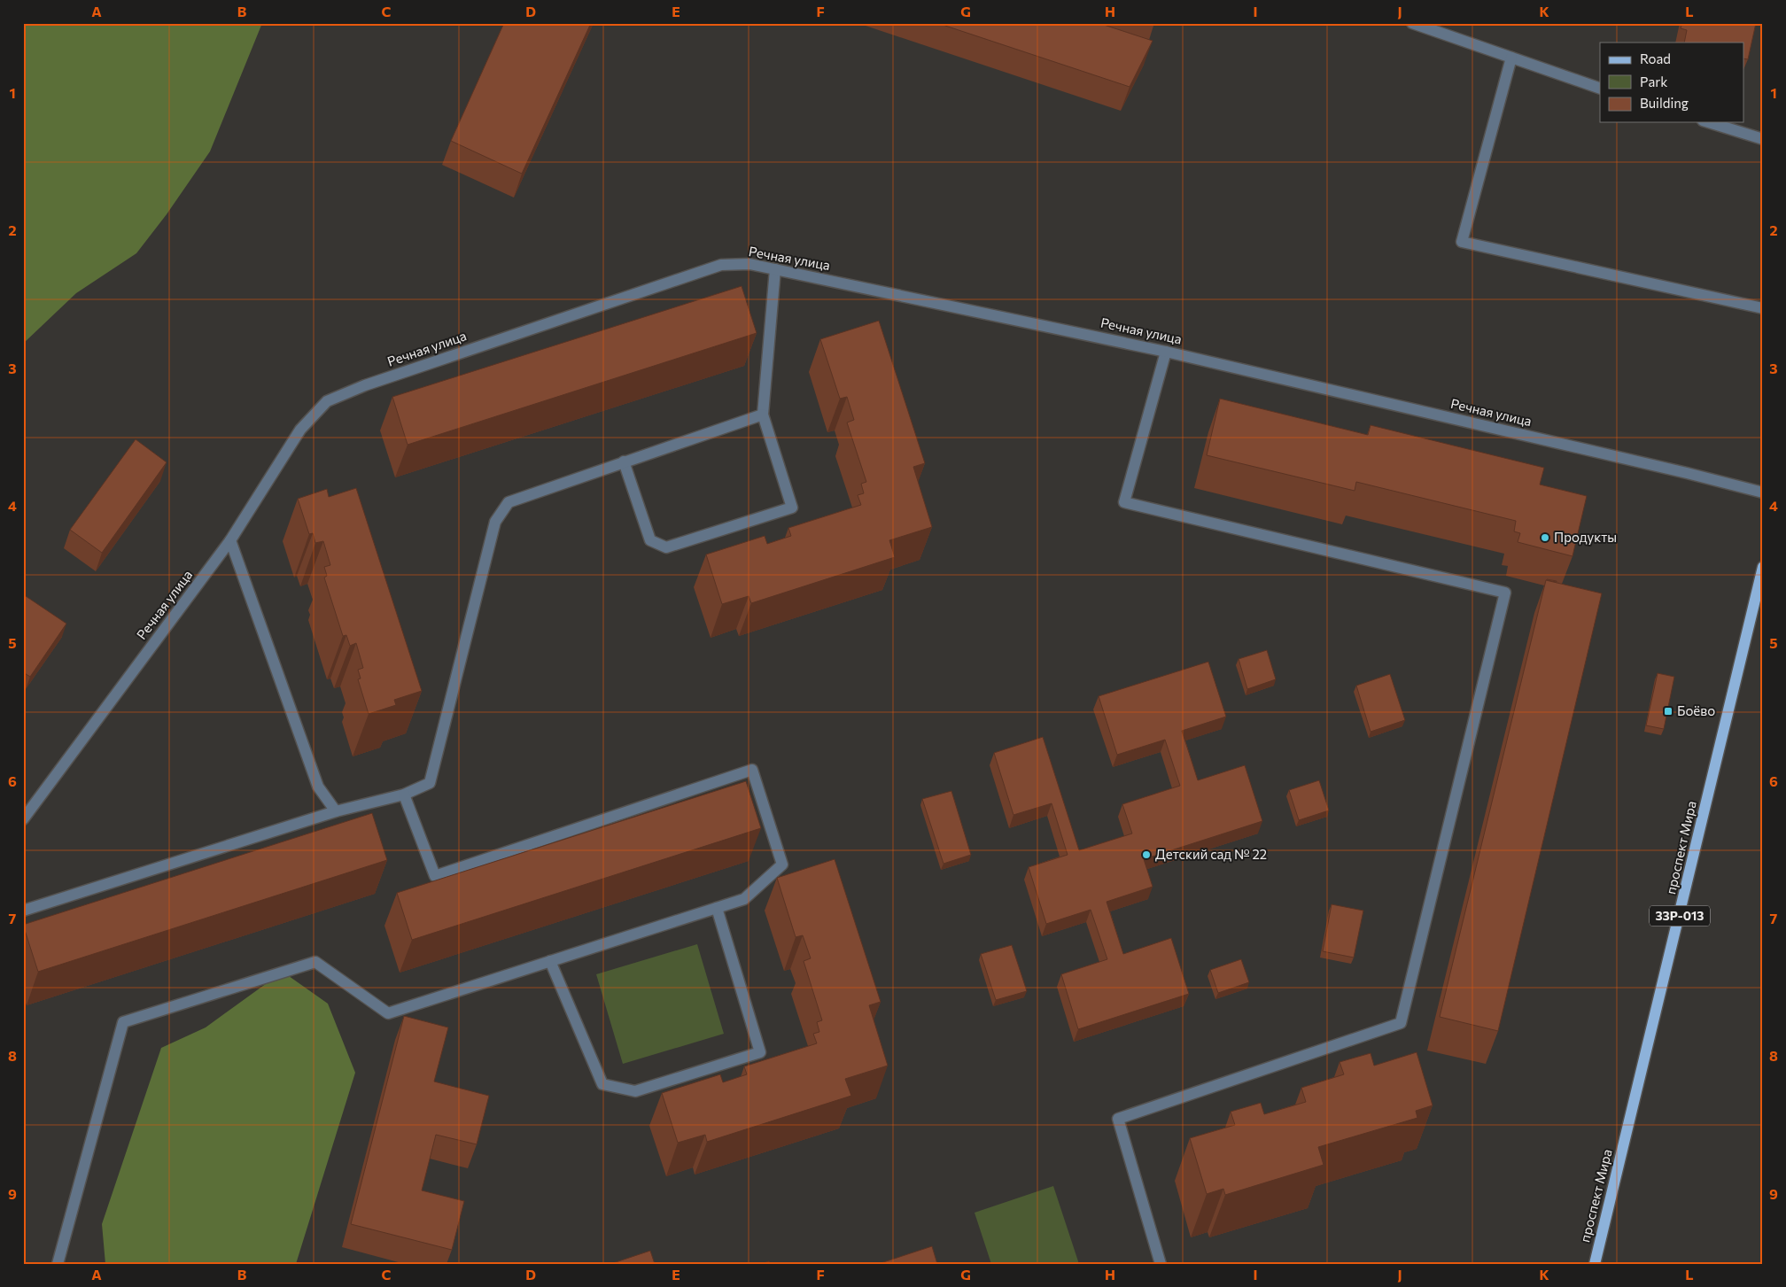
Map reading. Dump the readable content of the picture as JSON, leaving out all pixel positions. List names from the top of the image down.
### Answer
{
  "streets": {
    "main road": ["проспект Мира", "33Р-013"],
    "street": ["Речная улица"]
  },
  "places": {
    "other": ["Продукты", "Детский сад № 22"],
    "transit": ["Боёво"]
  },
  "legend": ["Road", "Park", "Building"],
  "grid": {
    "columns": [
      "A",
      "B",
      "C",
      "D",
      "E",
      "F",
      "G",
      "H",
      "I",
      "J",
      "K",
      "L"
    ],
    "rows": [
      "1",
      "2",
      "3",
      "4",
      "5",
      "6",
      "7",
      "8",
      "9"
    ]
  }
}
